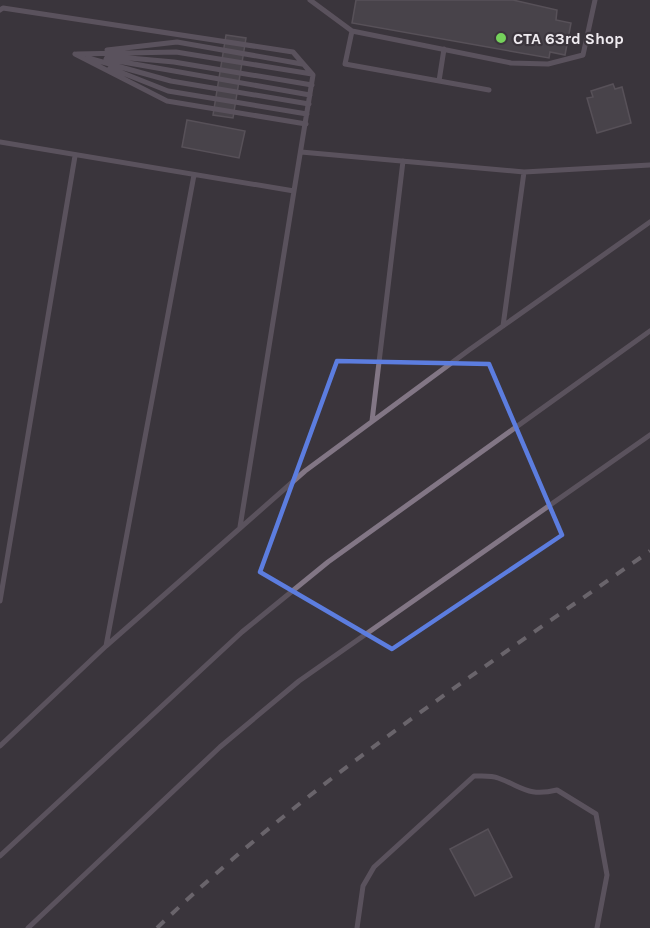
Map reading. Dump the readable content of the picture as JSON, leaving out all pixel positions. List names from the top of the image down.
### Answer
{
  "places": ["CTA 63rd Shop"]
}
